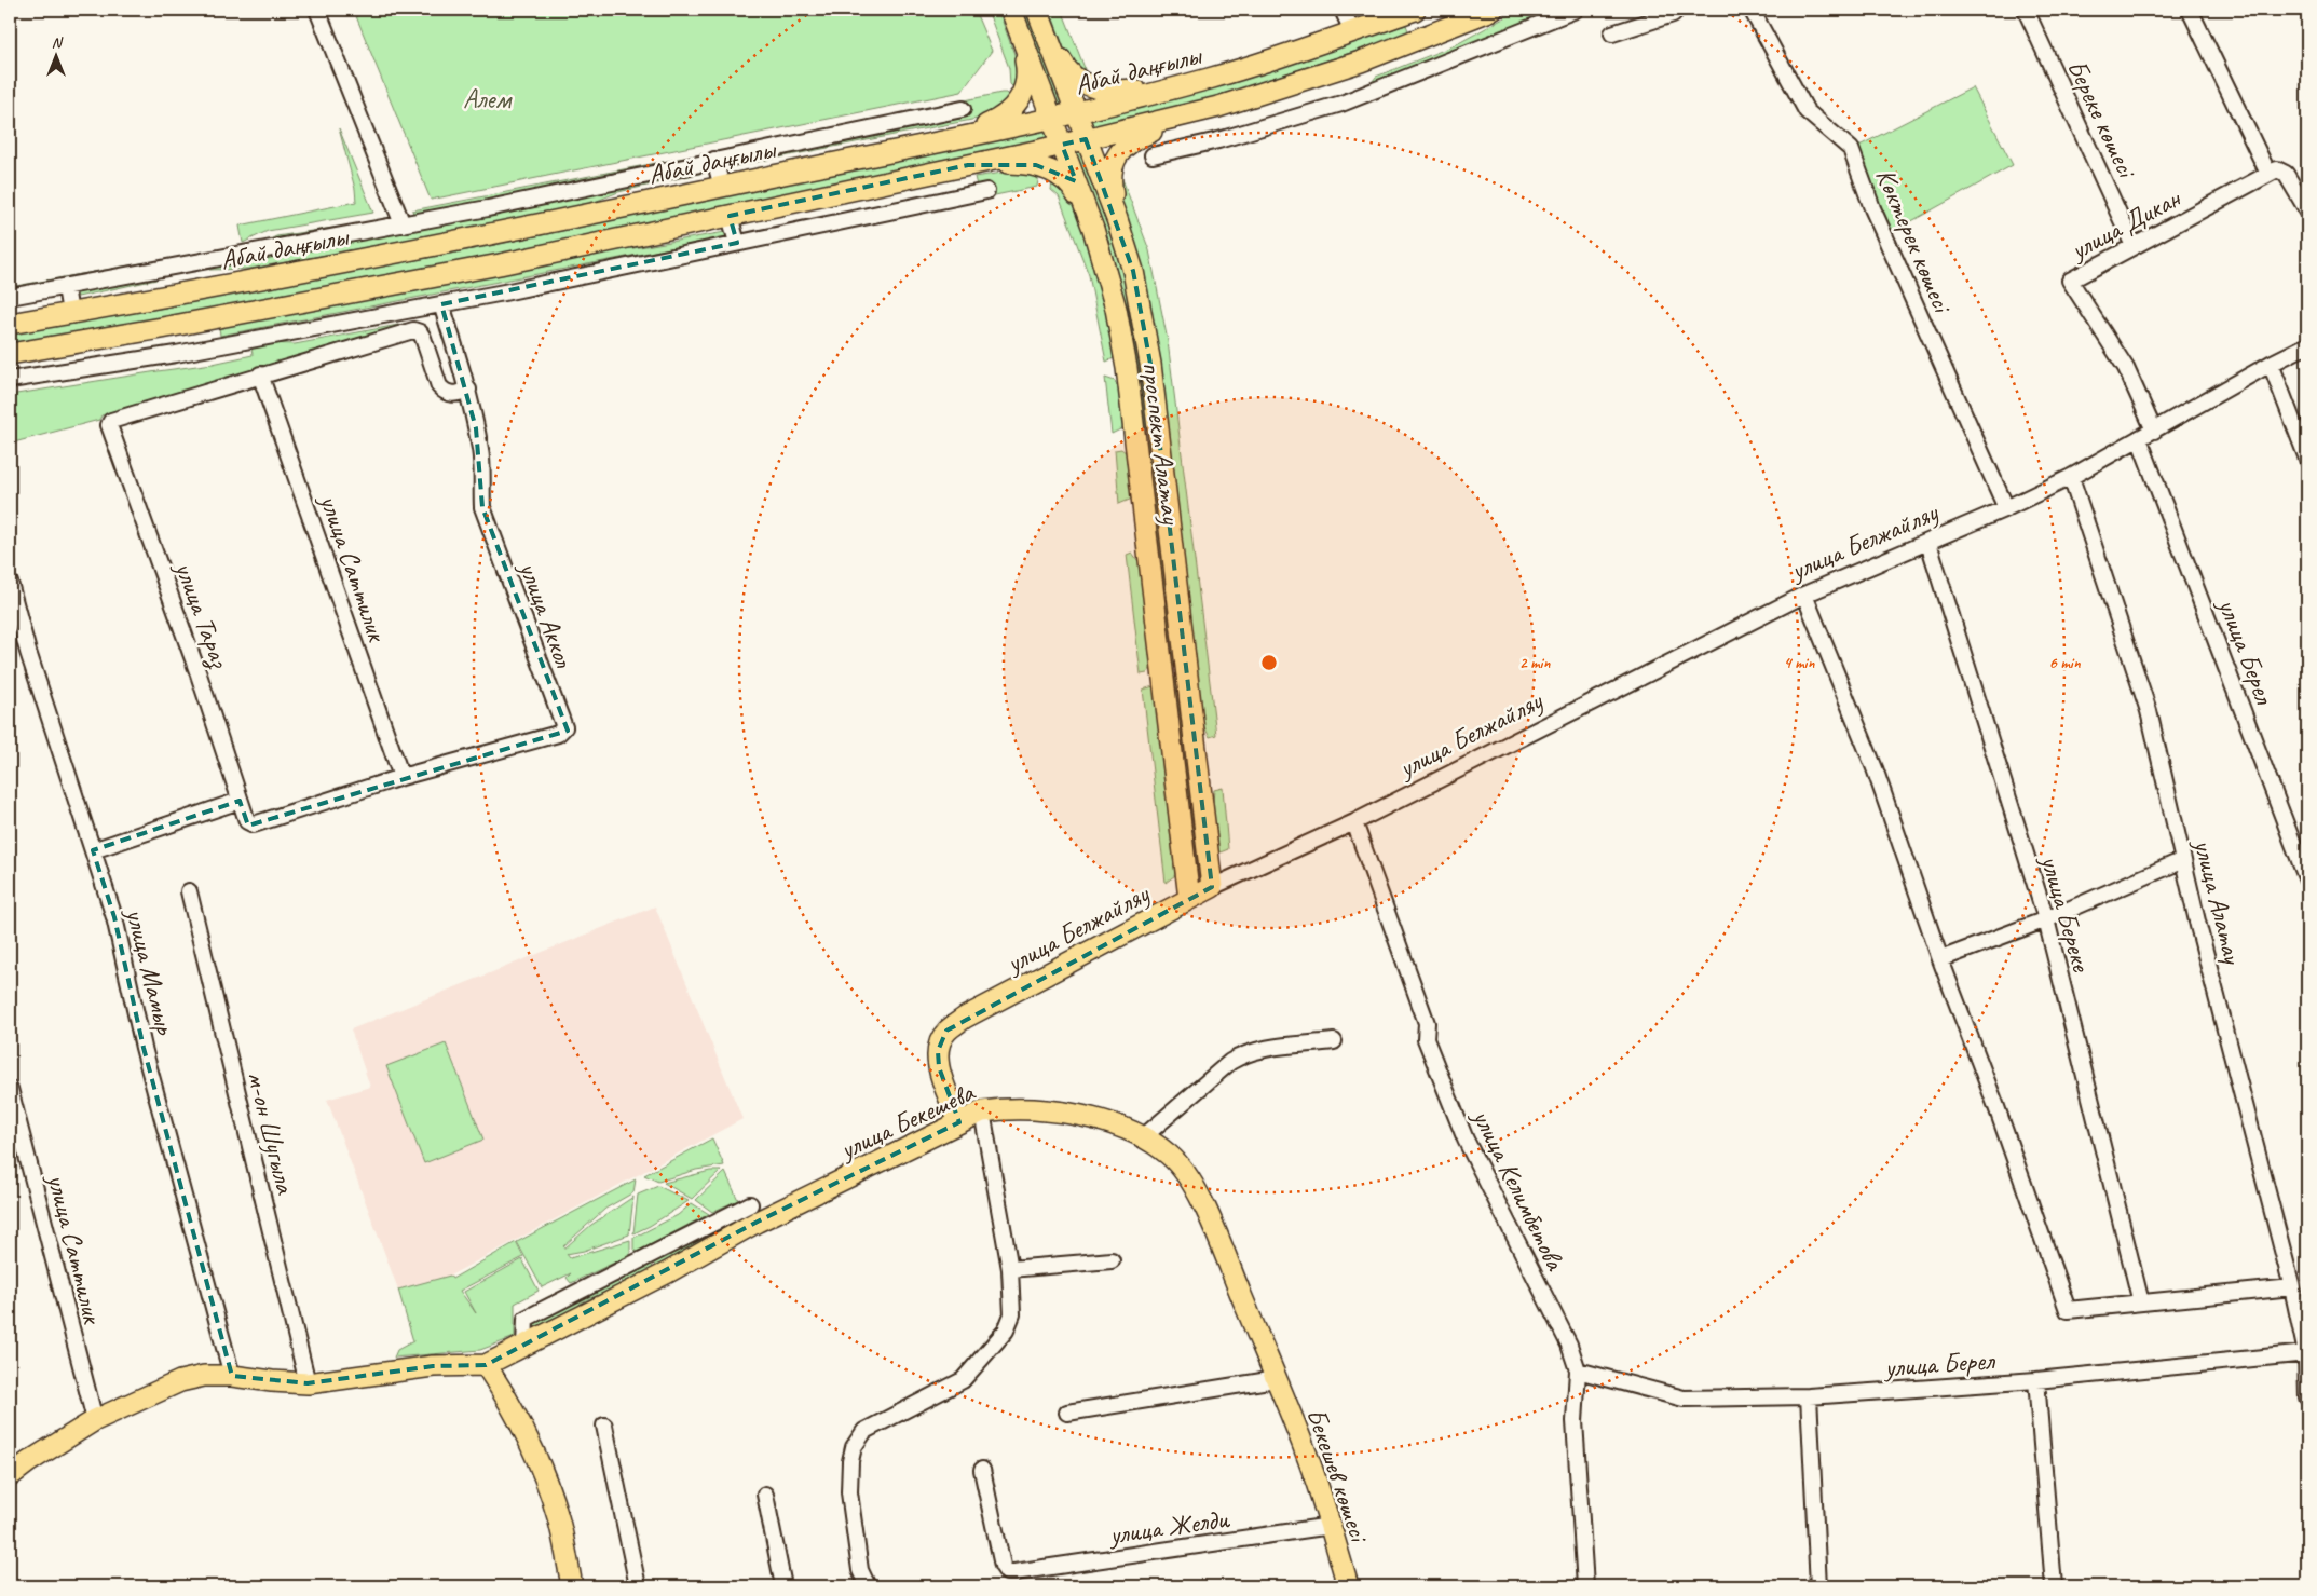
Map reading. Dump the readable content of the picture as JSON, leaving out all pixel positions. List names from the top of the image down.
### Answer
{
  "streets": {
    "main road": [
      "Абай даңғылы",
      "проспект Алатау",
      "улица Белжайляу",
      "улица Бекешева",
      "Бекешев көшесі"
    ],
    "street": [
      "Береке көшесі",
      "улица Дикан",
      "Көктерек көшесі",
      "улица Саттилик",
      "улица Тараз",
      "улица Аккол",
      "улица Берел",
      "улица Алатау",
      "улица Береке",
      "улица Мамыр",
      "м-он Шугыла",
      "улица Келимбетова",
      "улица Желди"
    ]
  },
  "crossings": [
    ["Абай даңғылы", "проспект Алатау"],
    ["Береке көшесі", "улица Дикан"],
    ["улица Дикан", "улица Белжайляу"],
    ["Көктерек көшесі", "улица Белжайляу"],
    ["проспект Алатау", "улица Белжайляу"],
    ["улица Белжайляу", "улица Берел"],
    ["улица Белжайляу", "улица Алатау"],
    ["улица Белжайляу", "улица Береке"],
    ["улица Белжайляу", "улица Бекешева"],
    ["улица Белжайляу", "улица Келимбетова"],
    ["улица Саттилик", "улица Тараз"],
    ["улица Саттилик", "улица Аккол"],
    ["улица Тараз", "улица Аккол"],
    ["улица Берел", "улица Алатау"],
    ["улица Берел", "улица Келимбетова"],
    ["улица Бекешева", "Бекешев көшесі"],
    ["Бекешев көшесі", "улица Желди"]
  ],
  "parks": ["Алем"],
  "north": "top",
  "rings": ["2 min", "4 min", "6 min"]
}
